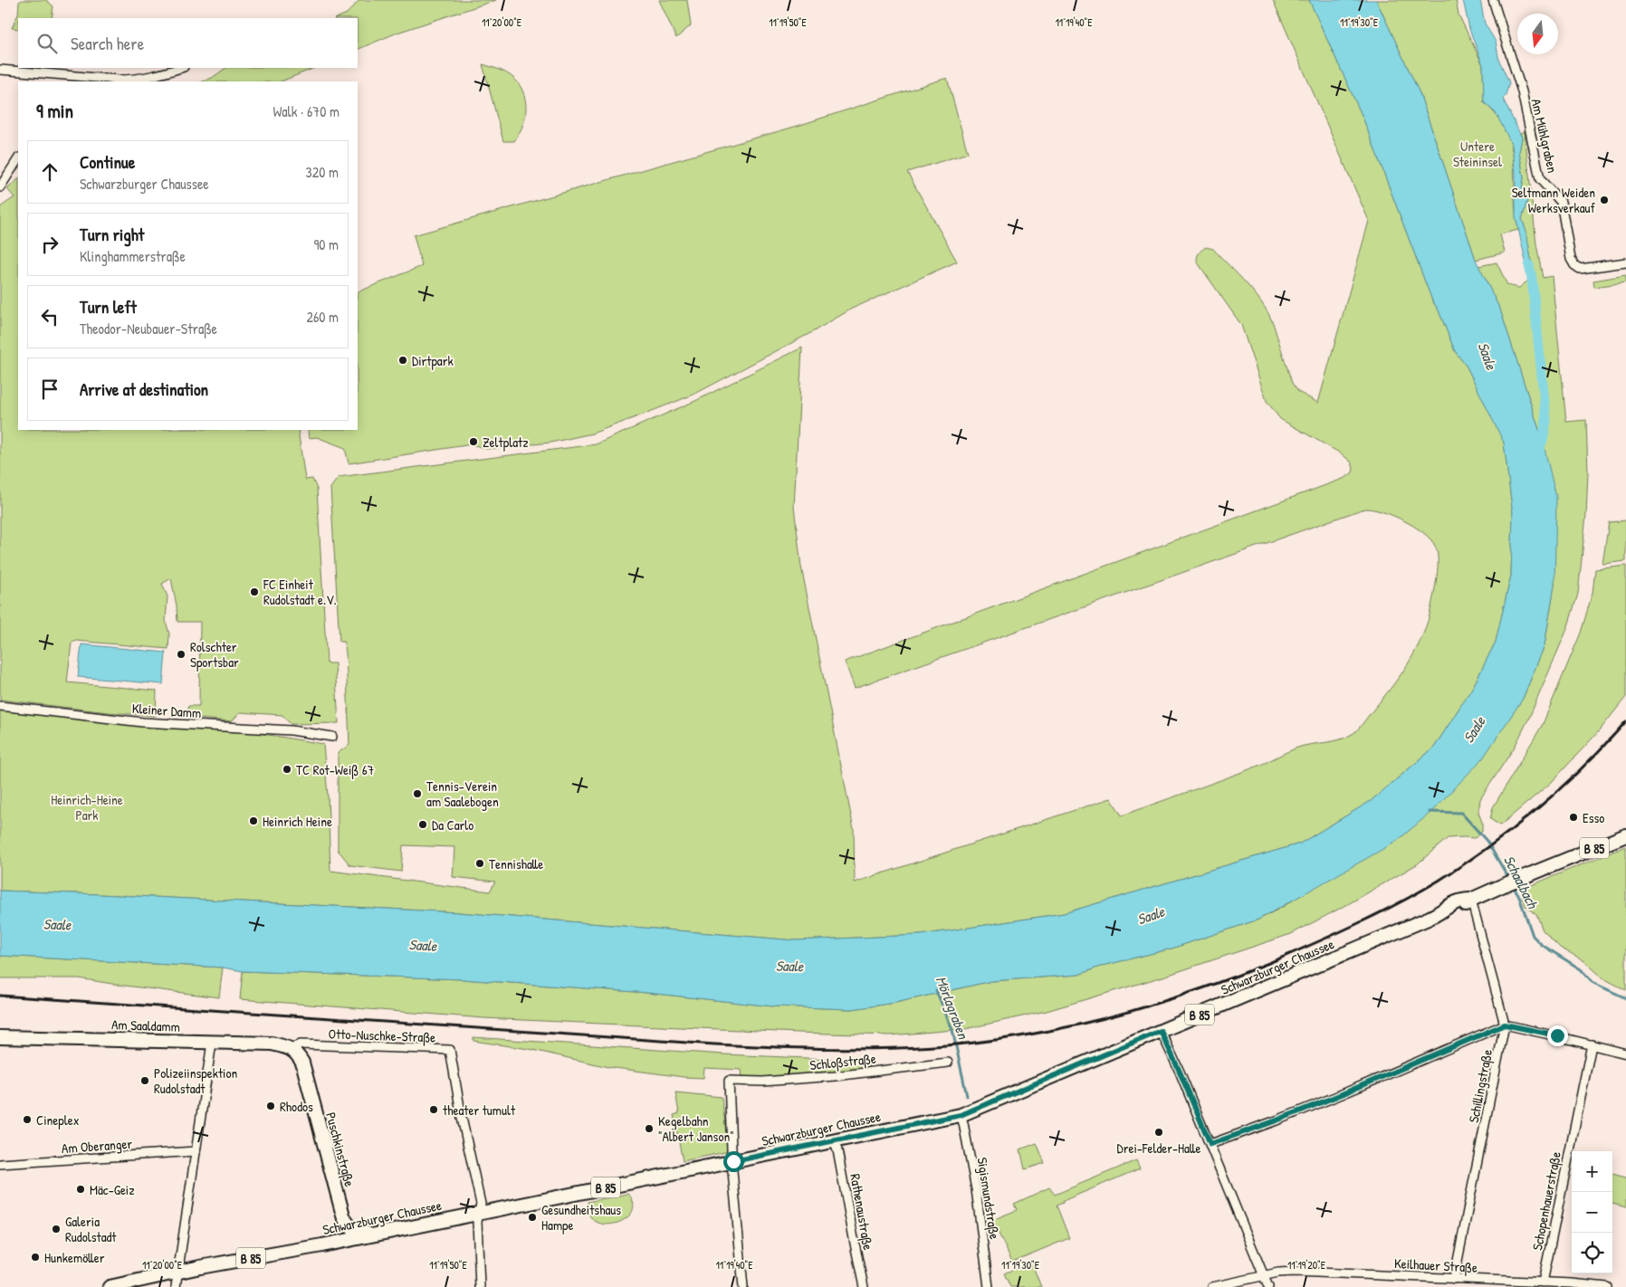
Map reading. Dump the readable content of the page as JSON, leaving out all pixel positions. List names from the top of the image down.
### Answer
{
  "streets": {
    "main road": [
      "B 85",
      "Schwarzburger Chaussee",
      "Am Saaldamm",
      "Puschkinstraße"
    ],
    "street": [
      "Am Mühlgraben",
      "Kleiner Damm",
      "Otto-Nuschke-Straße",
      "Schloßstraße",
      "Schillingstraße",
      "Am Oberanger",
      "Sigismundstraße",
      "Schopenhauerstraße",
      "Rathenaustraße",
      "Keilhauer Straße"
    ]
  },
  "crossings": [
    ["B 85", "Schwarzburger Chaussee"],
    ["B 85", "Puschkinstraße"],
    ["Schwarzburger Chaussee", "Otto-Nuschke-Straße"],
    ["Schwarzburger Chaussee", "Schloßstraße"],
    ["Schwarzburger Chaussee", "Schillingstraße"],
    ["Schwarzburger Chaussee", "Sigismundstraße"],
    ["Schwarzburger Chaussee", "Rathenaustraße"],
    ["Am Saaldamm", "Otto-Nuschke-Straße"],
    ["Am Saaldamm", "Puschkinstraße"],
    ["Otto-Nuschke-Straße", "Puschkinstraße"],
    ["Schillingstraße", "Keilhauer Straße"],
    ["Schopenhauerstraße", "Keilhauer Straße"]
  ],
  "water": ["Saale", "Schaalbach", "Mörlagraben"],
  "parks": ["Untere Steininsel", "Heinrich-Heine Park"],
  "places": [
    "Seltmann Weiden Werksverkauf",
    "Dirtpark",
    "Zeltplatz",
    "FC Einheit Rudolstadt e.V.",
    "Rolschter Sportsbar",
    "TC Rot-Weiß 67",
    "Tennis-Verein am Saalebogen",
    "Esso",
    "Heinrich Heine",
    "Da Carlo",
    "Tennishalle",
    "Polizeiinspektion Rudolstadt",
    "Rhodos",
    "theater tumult",
    "Cineplex",
    "Kegelbahn \"Albert Janson\"",
    "Drei-Felder-Halle",
    "Mäc-Geiz",
    "Gesundheitshaus Hampe",
    "Galeria Rudolstadt",
    "Hunkemöller"
  ],
  "north": "bottom",
  "page": {
    "search": "Search here",
    "heading": ["9 min", "Walk · 670 m"],
    "list": [
      ["Continue", "Schwarzburger Chaussee", "320 m"],
      ["Turn right", "Klinghammerstraße", "90 m"],
      ["Turn left", "Theodor-Neubauer-Straße", "260 m"],
      "Arrive at destination"
    ],
    "map_buttons": ["+", "−"]
  },
  "coordinates": [
    "11°20'00\"E",
    "11°19'50\"E",
    "11°19'40\"E",
    "11°19'30\"E",
    "11°19'20\"E"
  ]
}
